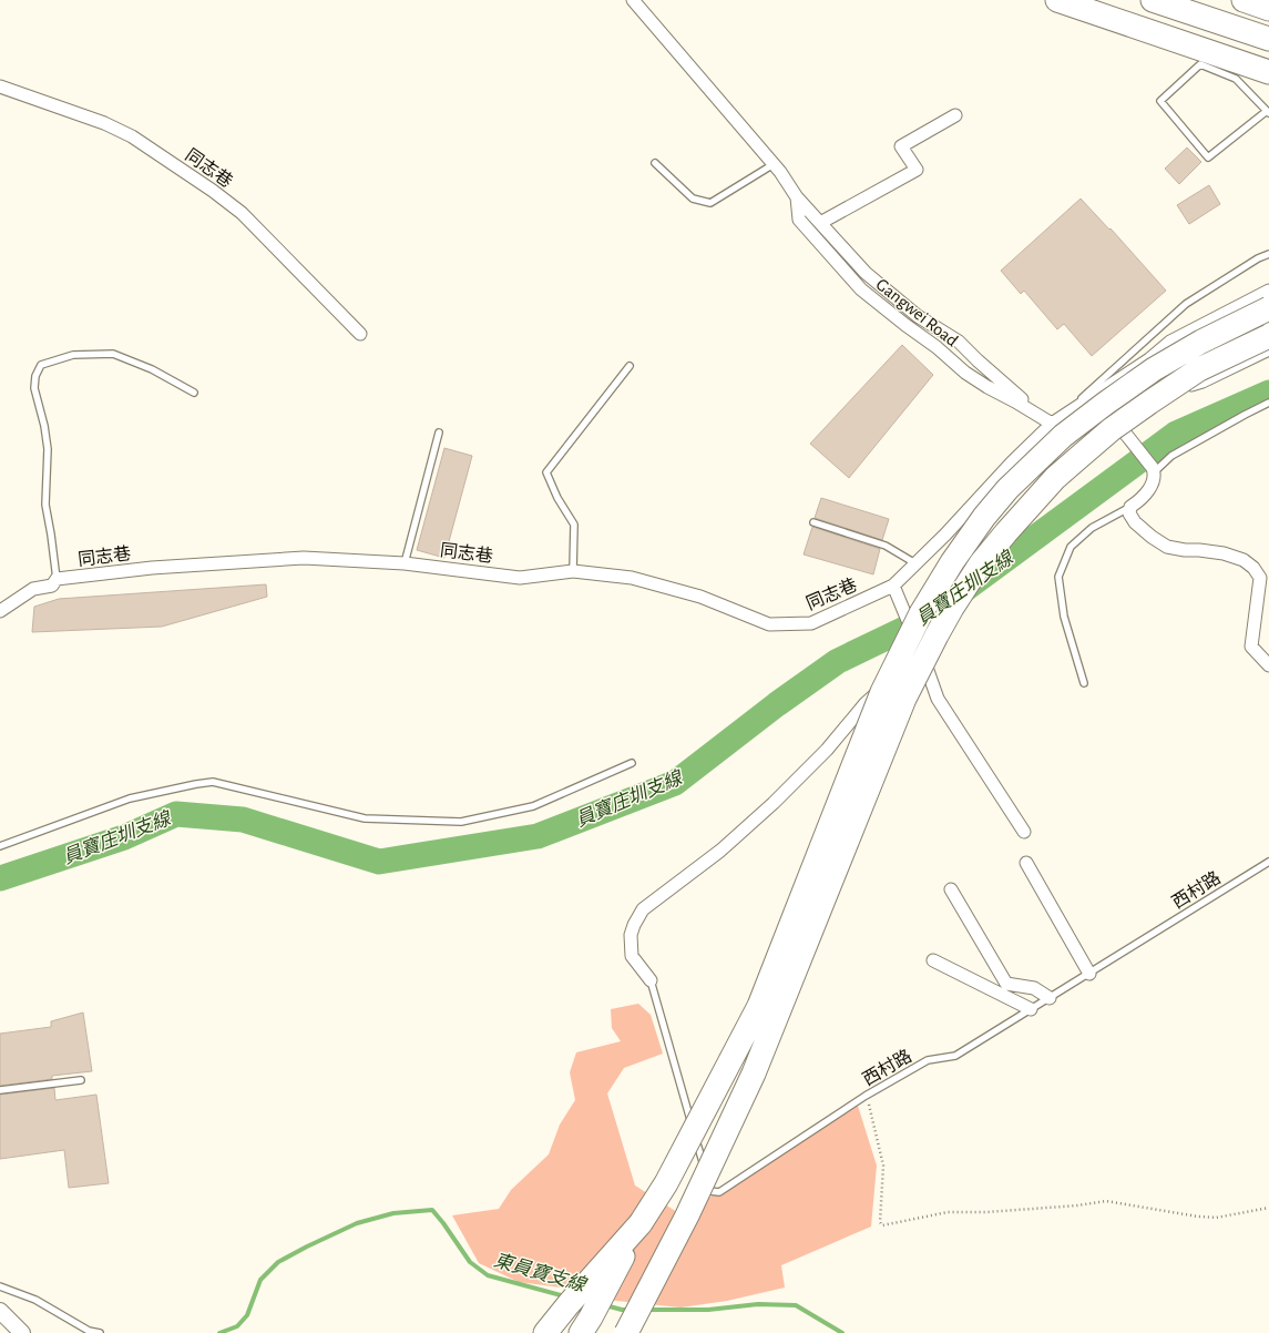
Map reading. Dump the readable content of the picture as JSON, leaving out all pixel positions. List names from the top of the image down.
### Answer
{
  "streets": {
    "street": ["同志巷", "Gangwei Road"],
    "lane": ["西村路"]
  },
  "crossings": [
    ["同志巷", "Gangwei Road"]
  ],
  "water": ["員寶庄圳支線", "東員寶支線"]
}
